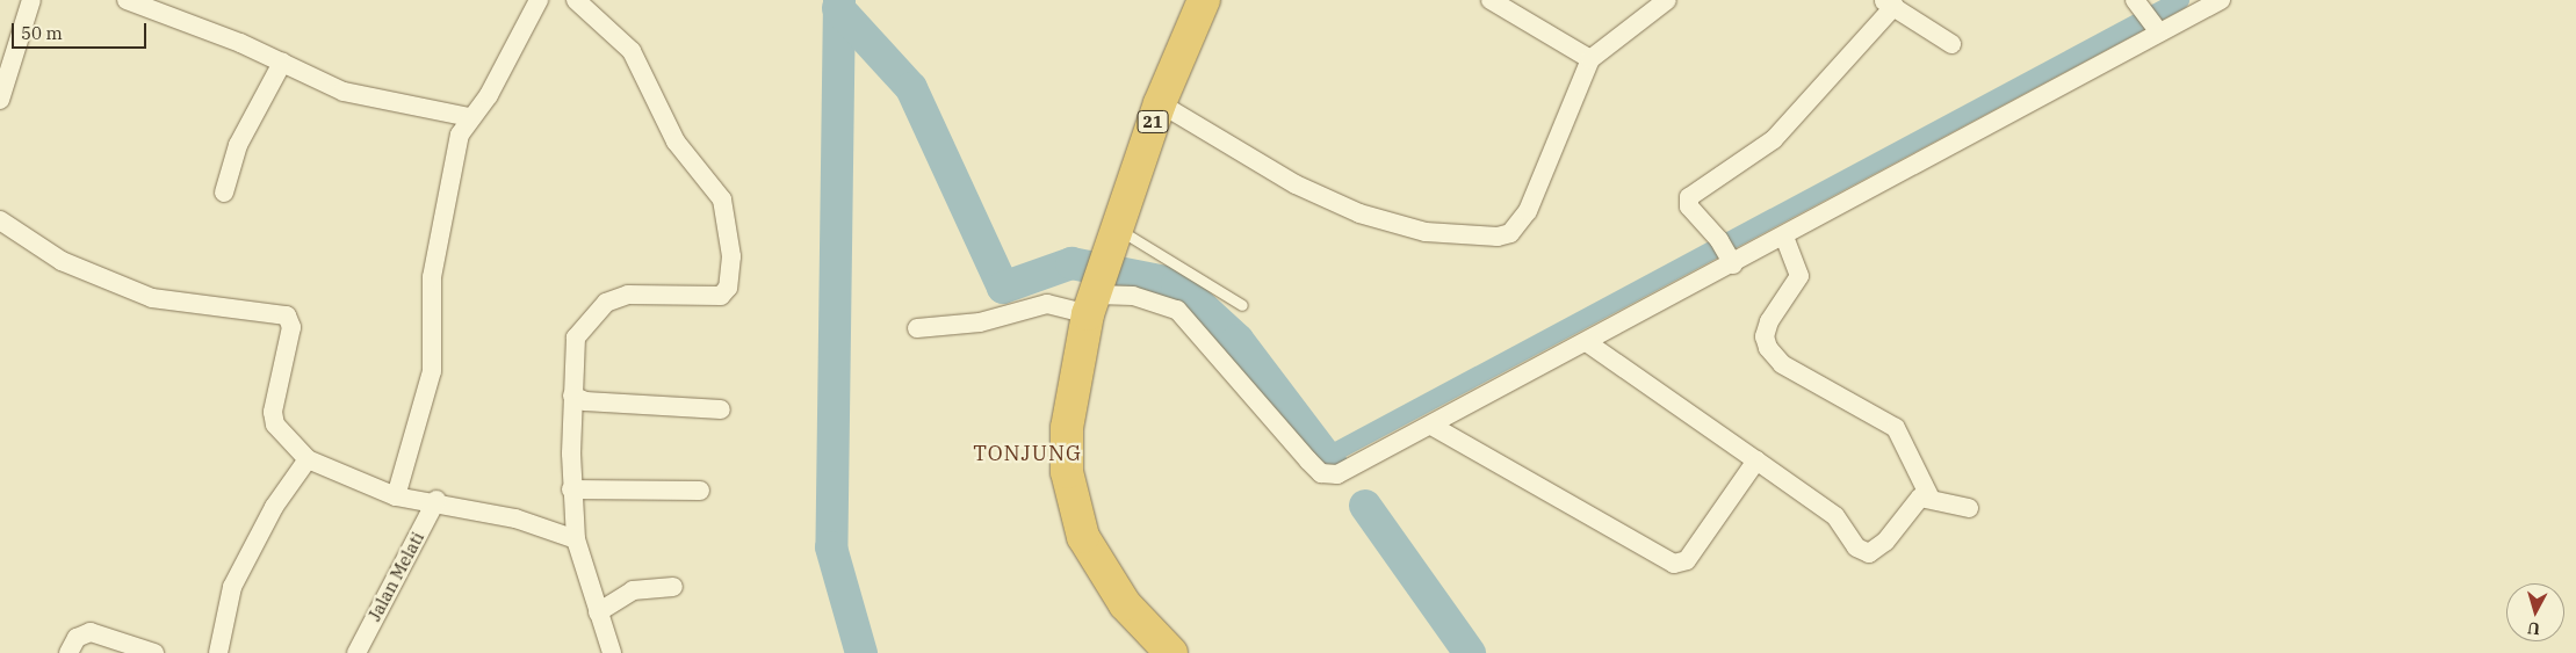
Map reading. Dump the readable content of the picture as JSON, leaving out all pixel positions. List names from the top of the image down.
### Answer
{
  "streets": {
    "highway": ["21"],
    "street": ["Jalan Melati"]
  },
  "districts": ["TONJUNG"],
  "scale_bar": "50 m",
  "north": "bottom"
}
